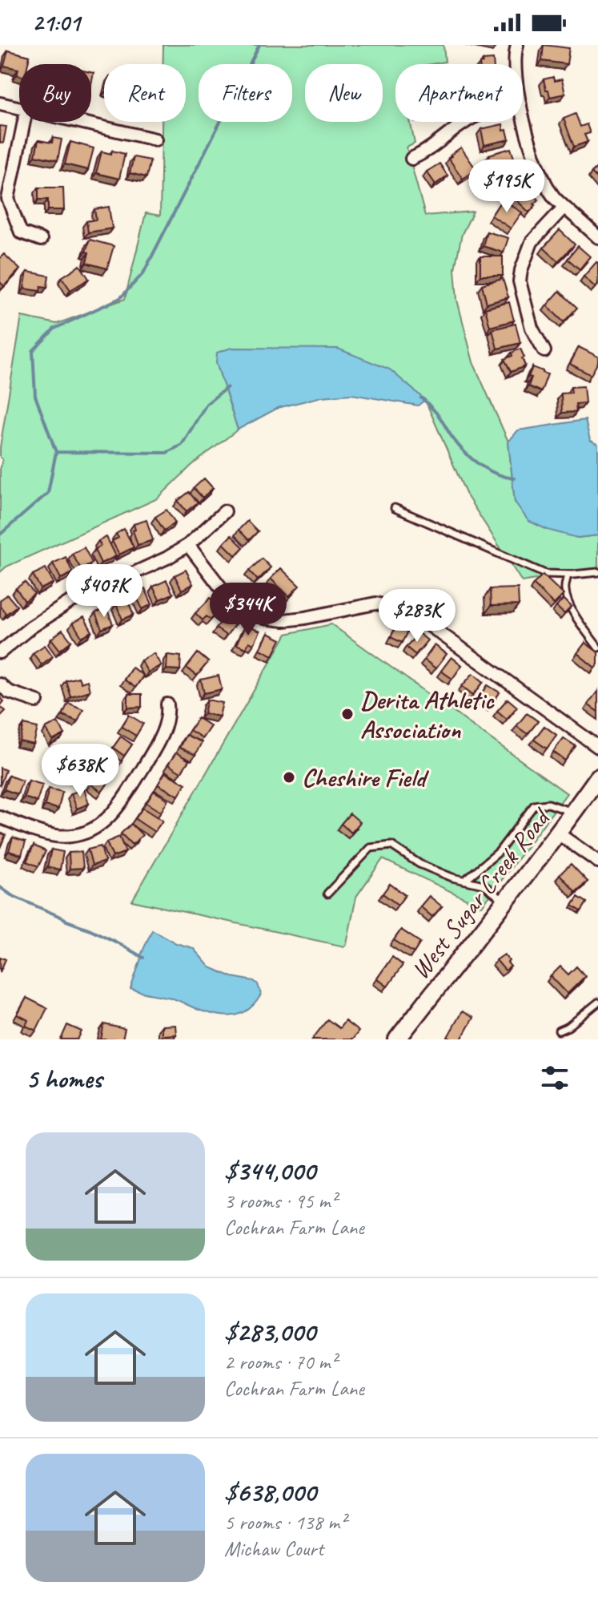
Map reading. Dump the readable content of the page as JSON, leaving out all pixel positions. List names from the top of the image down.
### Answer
{
  "streets": {
    "main road": ["West Sugar Creek Road"]
  },
  "places": ["Derita Athletic Association", "Cheshire Field"],
  "page": {
    "status": "21:01",
    "chip": [
      "Buy",
      "Rent",
      "Filters",
      "New",
      "Apartment"
    ],
    "price": [
      "$195K",
      "$407K",
      "$344K",
      "$283K",
      "$638K"
    ],
    "heading": "5 homes",
    "list": [
      {
        "name": "$344,000",
        "note": "3 rooms · 95 m² · Cochran Farm Lane"
      },
      {
        "name": "$283,000",
        "note": "2 rooms · 70 m² · Cochran Farm Lane"
      },
      {
        "name": "$638,000",
        "note": "5 rooms · 138 m² · Michaw Court"
      }
    ]
  }
}
